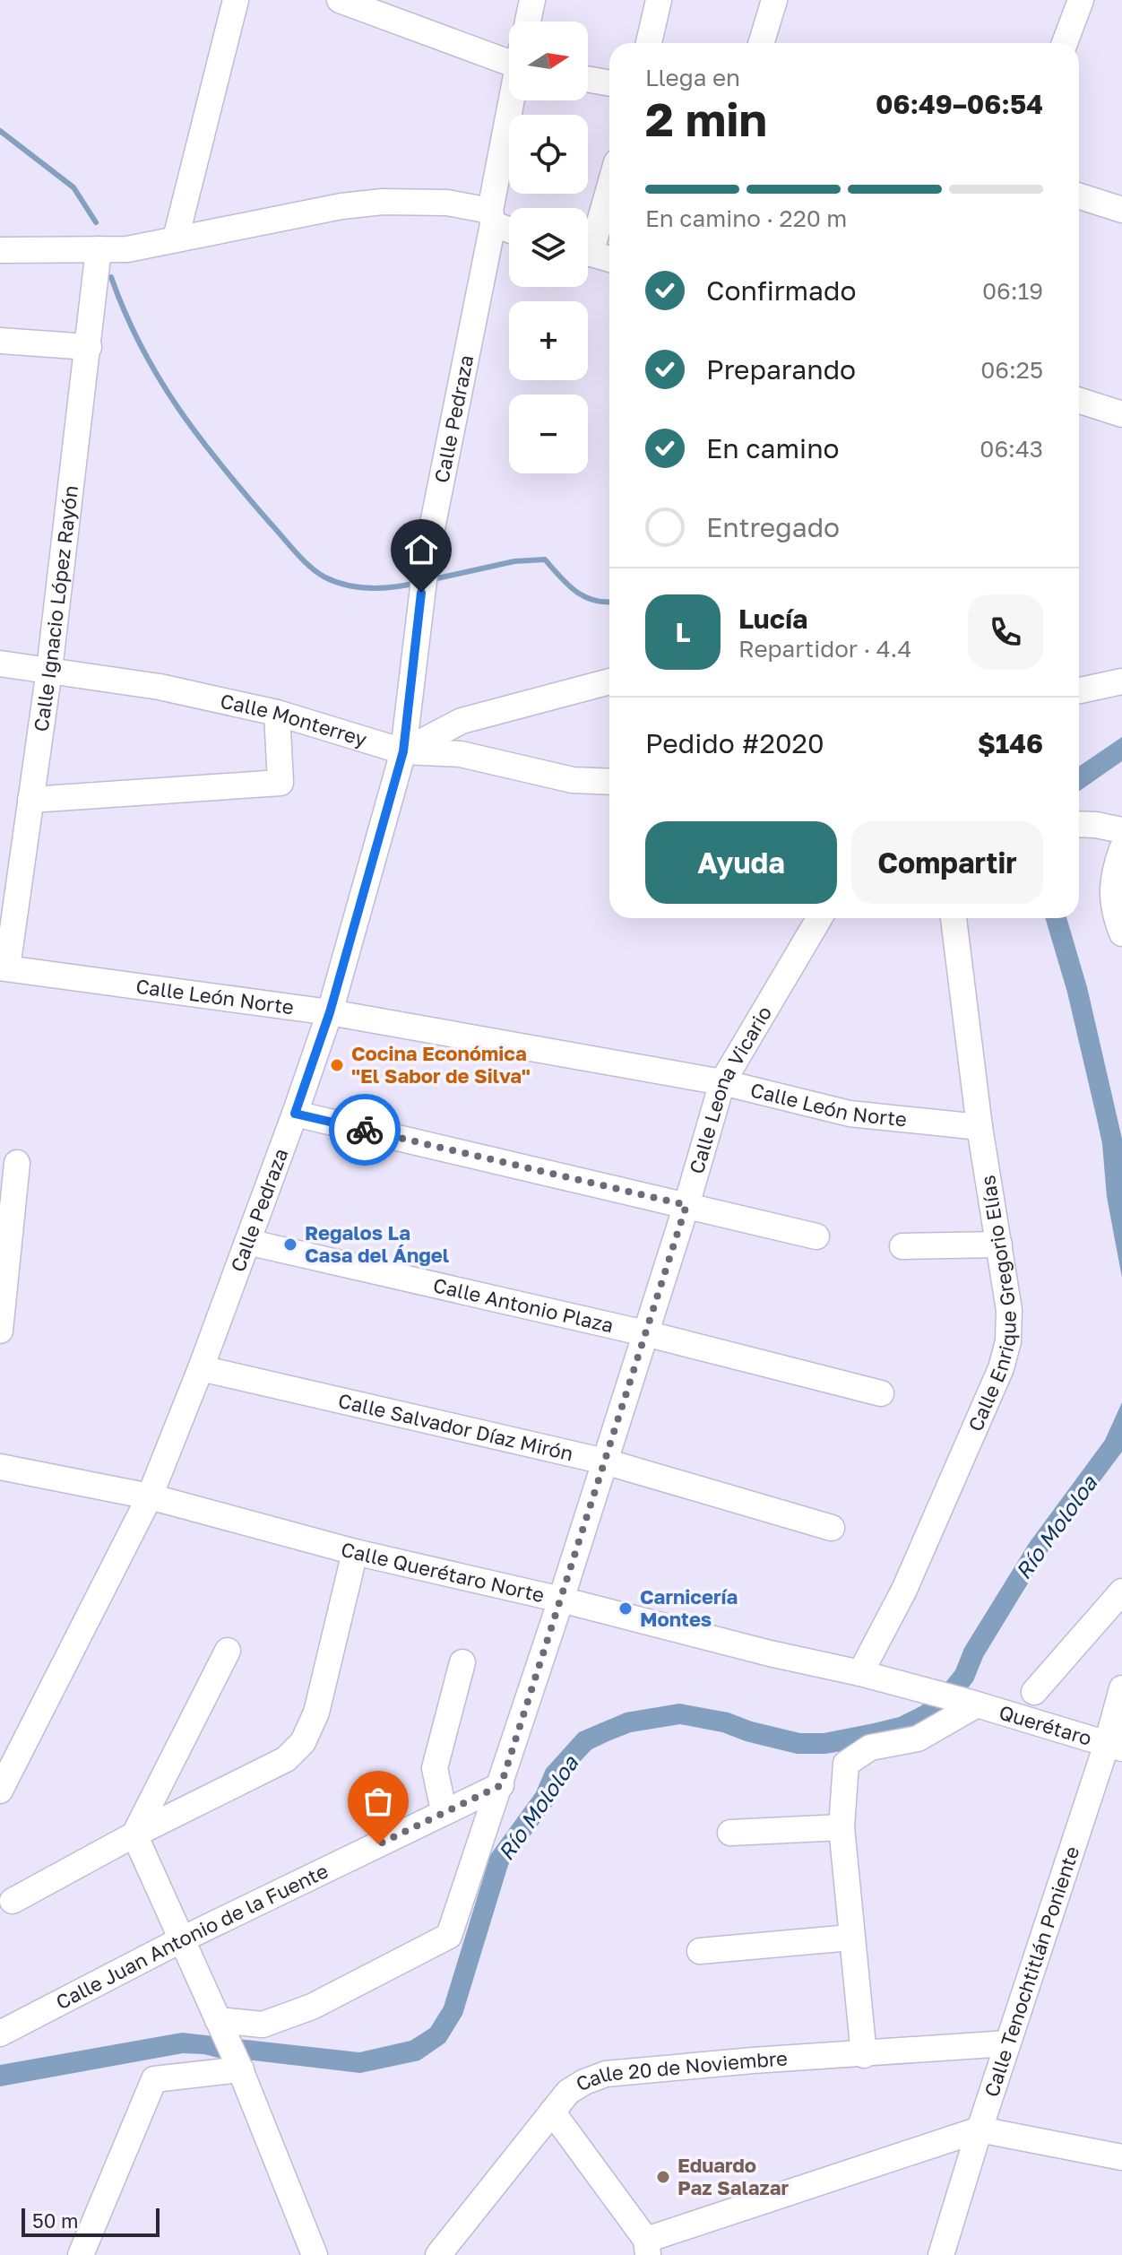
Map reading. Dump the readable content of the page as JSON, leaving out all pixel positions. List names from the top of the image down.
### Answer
{
  "streets": {
    "street": [
      "Calle Pedraza",
      "Calle Ignacio López Rayón",
      "Calle Monterrey",
      "Calle León Norte",
      "Calle Leona Vicario",
      "Calle Enrique Gregorio Elías",
      "Calle Antonio Plaza",
      "Calle Salvador Díaz Mirón",
      "Calle Querétaro Norte",
      "Querétaro",
      "Calle Juan Antonio de la Fuente",
      "Calle Tenochtitlán Poniente",
      "Calle 20 de Noviembre"
    ]
  },
  "crossings": [
    ["Calle Pedraza", "Calle Monterrey"],
    ["Calle Pedraza", "Calle León Norte"],
    ["Calle Pedraza", "Calle Antonio Plaza"],
    ["Calle Pedraza", "Calle Salvador Díaz Mirón"],
    ["Calle Pedraza", "Calle Querétaro Norte"],
    ["Calle Ignacio López Rayón", "Calle Monterrey"],
    ["Calle Ignacio López Rayón", "Calle León Norte"],
    ["Calle León Norte", "Calle Leona Vicario"],
    ["Calle León Norte", "Calle Enrique Gregorio Elías"],
    ["Calle Leona Vicario", "Calle Antonio Plaza"],
    ["Calle Leona Vicario", "Calle Salvador Díaz Mirón"],
    ["Calle Leona Vicario", "Calle Querétaro Norte"],
    ["Calle Leona Vicario", "Calle Juan Antonio de la Fuente"],
    ["Calle Enrique Gregorio Elías", "Calle Querétaro Norte"],
    ["Calle Querétaro Norte", "Querétaro"],
    ["Querétaro", "Calle Tenochtitlán Poniente"],
    ["Calle Tenochtitlán Poniente", "Calle 20 de Noviembre"]
  ],
  "water": ["Río Mololoa"],
  "places": [
    "Cocina Económica \"El Sabor de Silva\"",
    "Regalos La Casa del Ángel",
    "Carnicería Montes",
    "Eduardo Paz Salazar"
  ],
  "scale_bar": "50 m",
  "north": "right",
  "page": {
    "map_buttons": ["+", "−"],
    "heading": ["2 min", "Llega en", "06:49–06:54"],
    "panel": [
      "Lucía",
      "Repartidor · 4.4",
      "Pedido #2020",
      "$146"
    ],
    "bar": "En camino · 220 m",
    "list": [
      ["Confirmado", "06:19"],
      ["Preparando", "06:25"],
      ["En camino", "06:43"],
      "Entregado"
    ],
    "round": "L",
    "buttons": ["Ayuda", "Compartir"],
    "scale": "50 m"
  }
}
